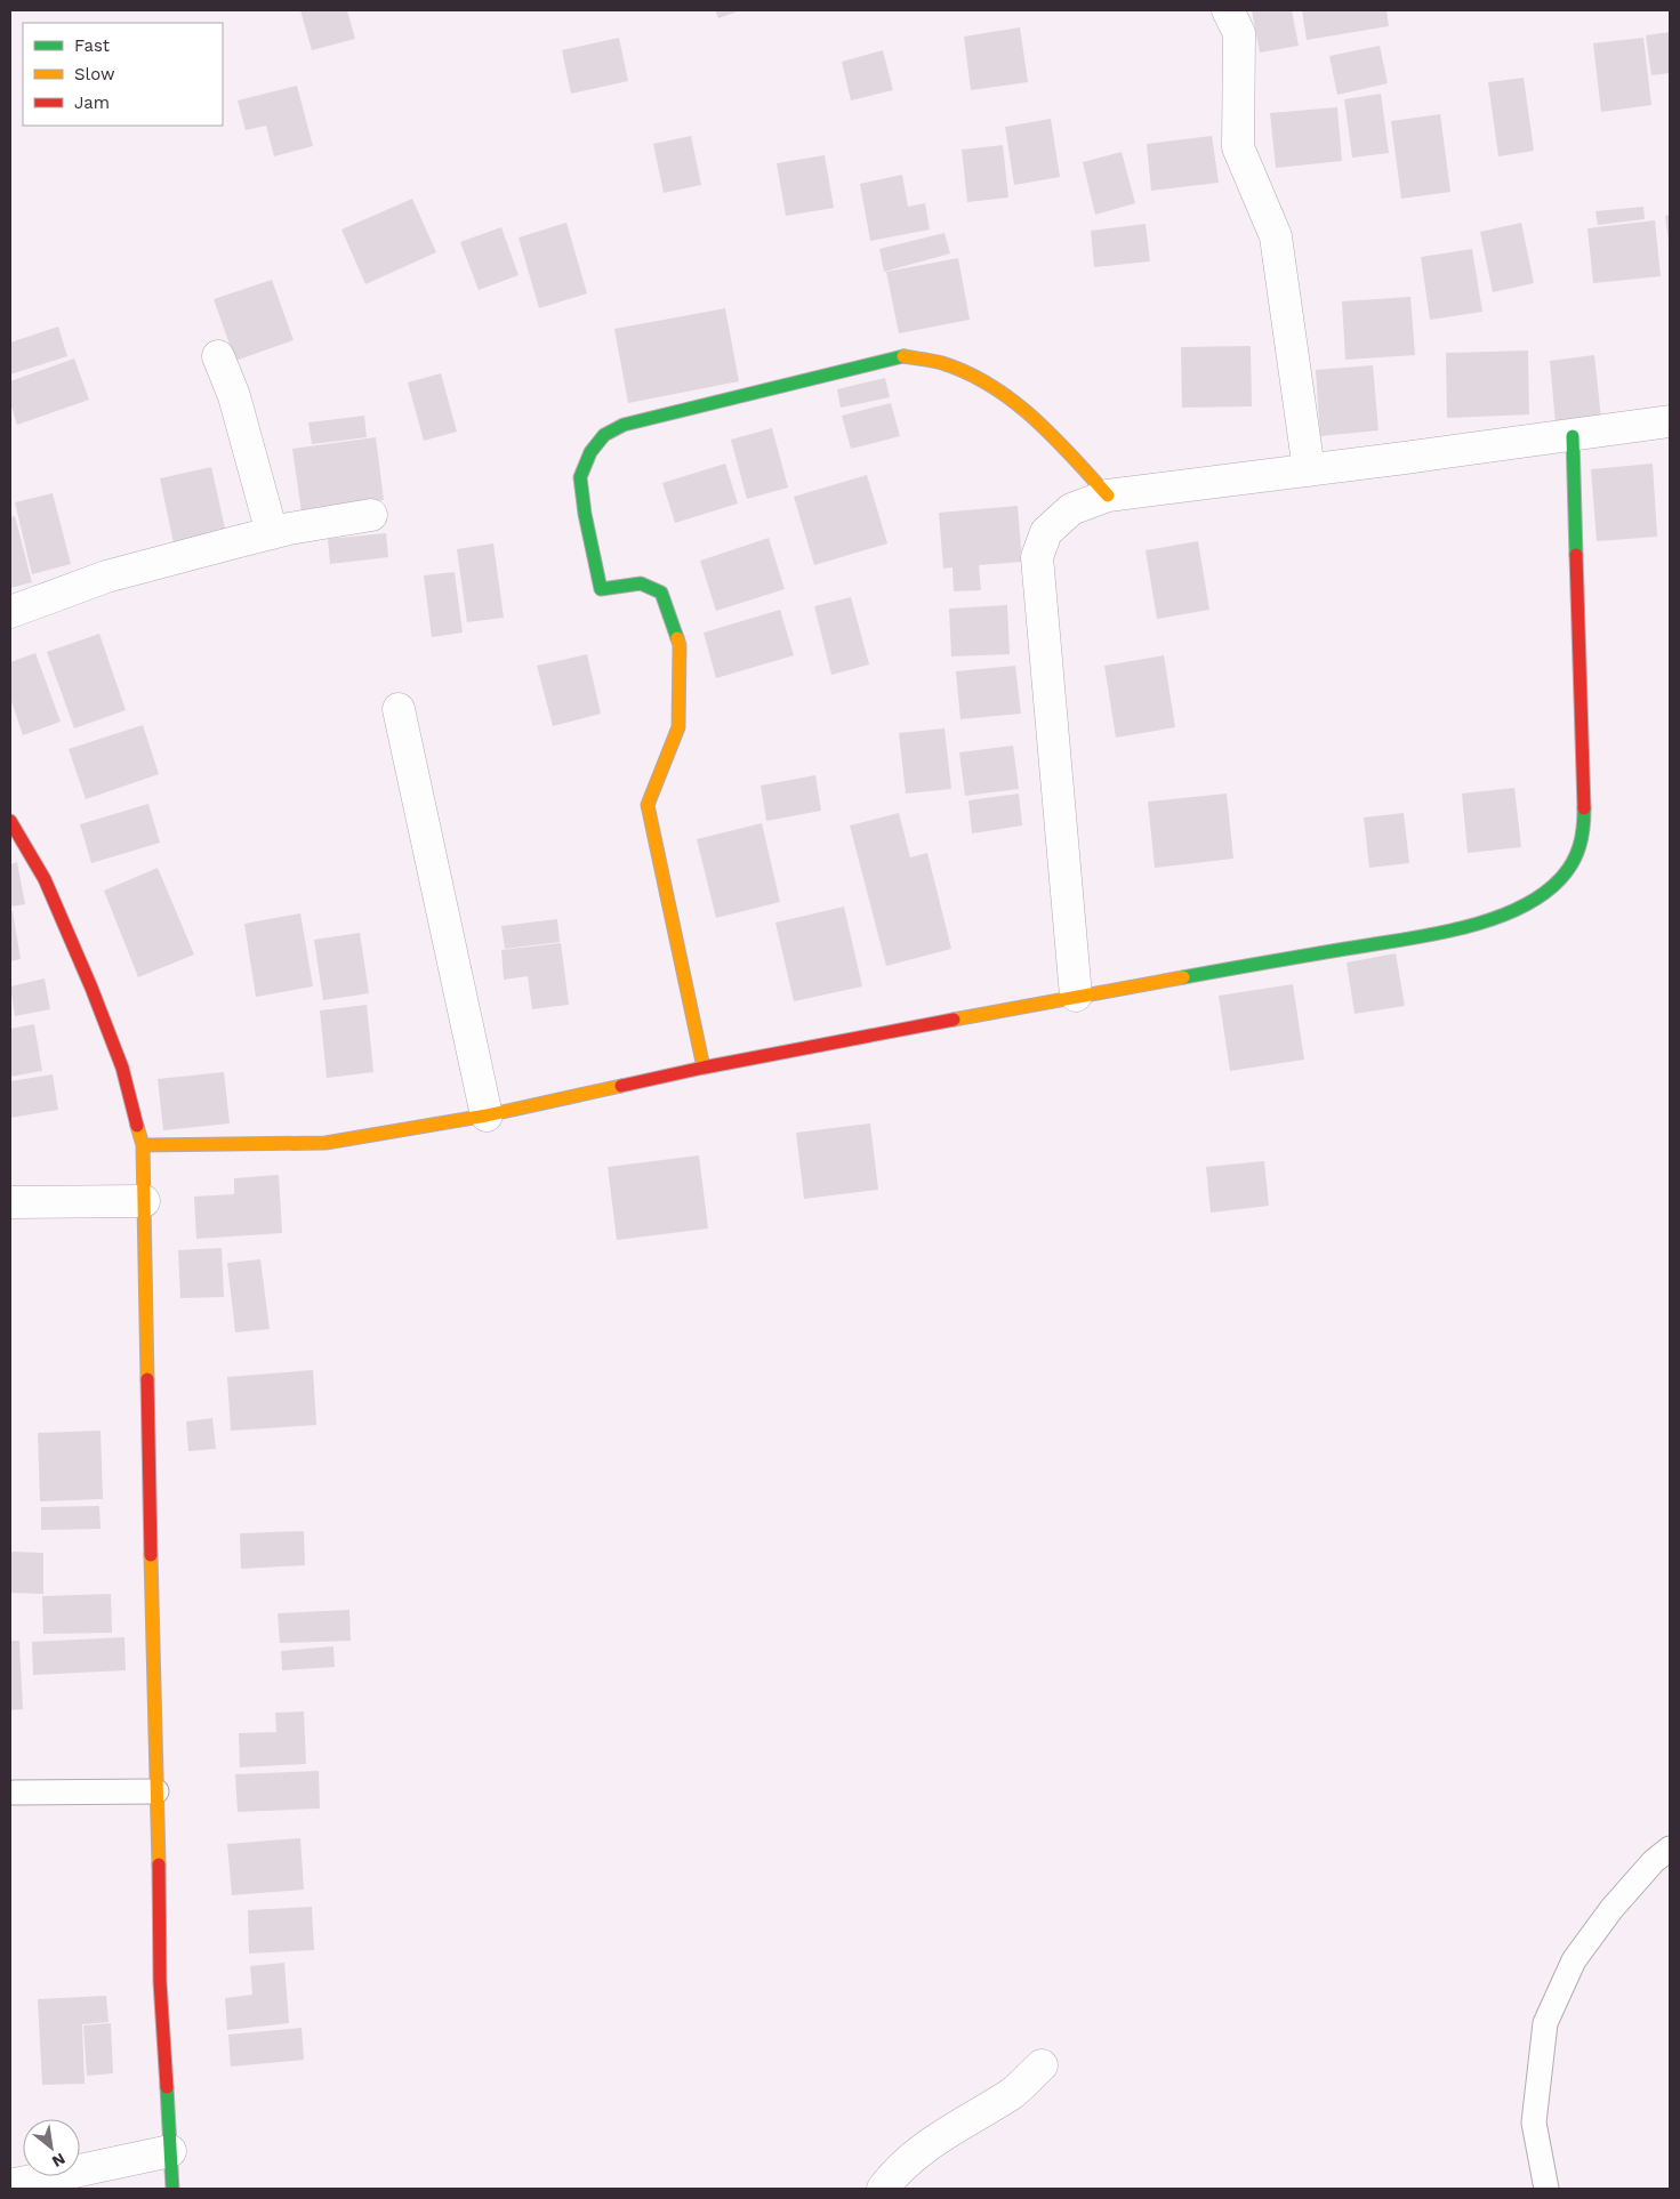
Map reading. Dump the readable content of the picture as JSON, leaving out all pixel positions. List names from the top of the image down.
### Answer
{
  "legend": ["Fast", "Slow", "Jam"],
  "north": "bottom right"
}
